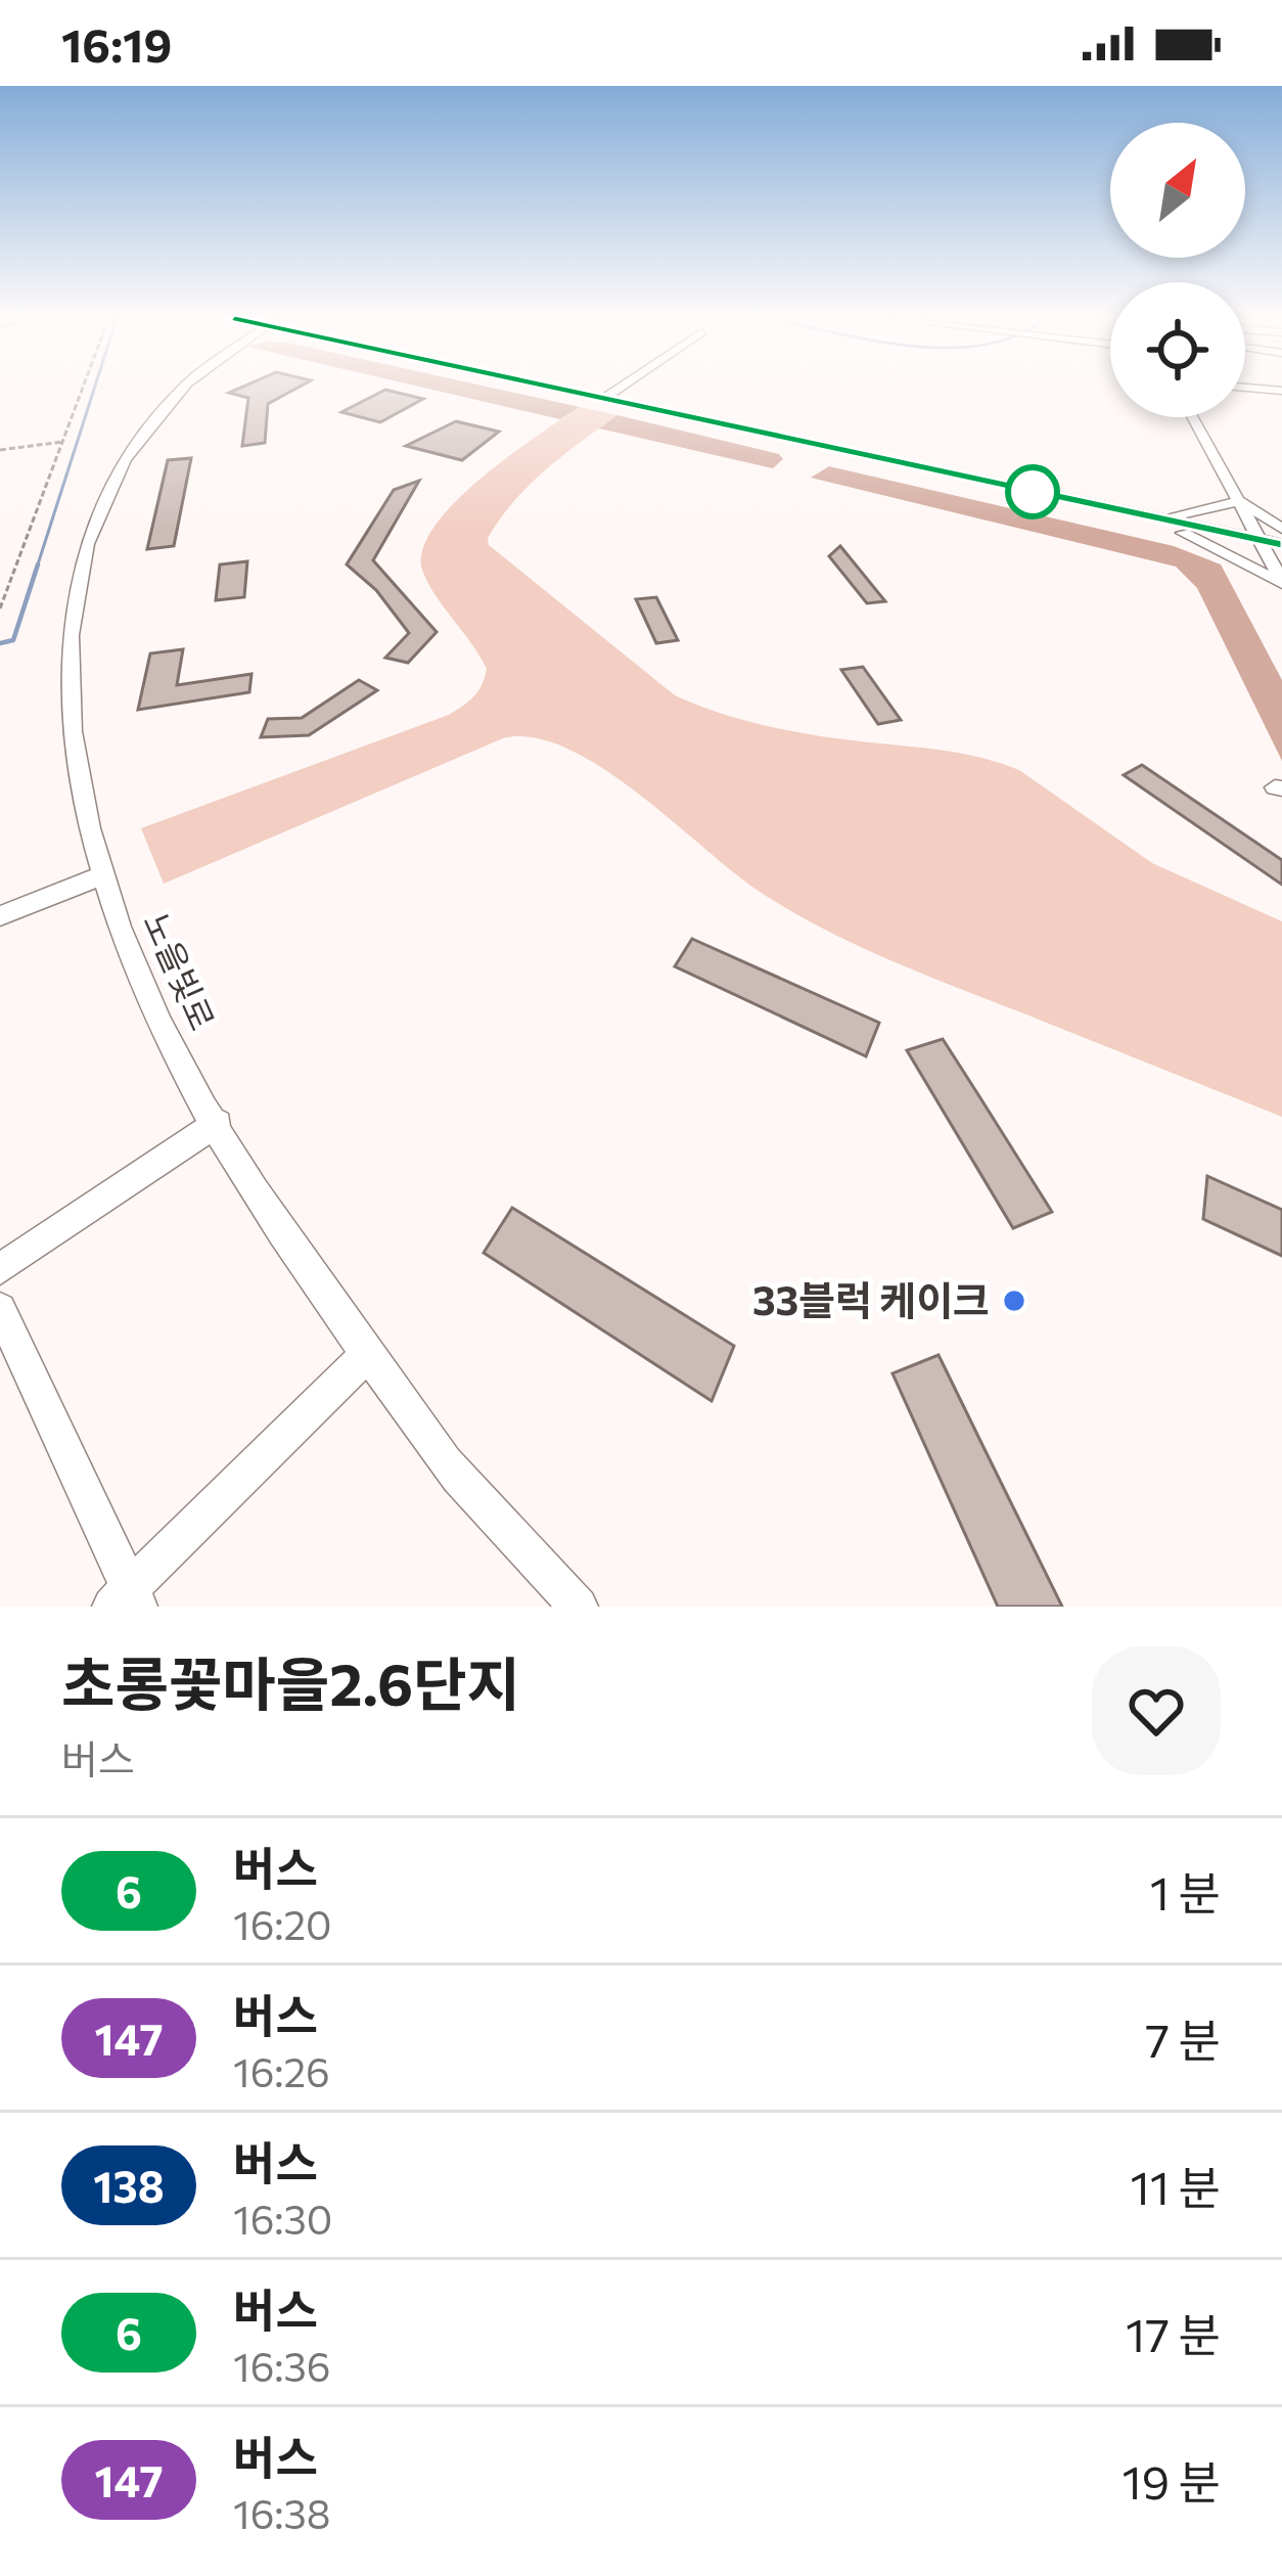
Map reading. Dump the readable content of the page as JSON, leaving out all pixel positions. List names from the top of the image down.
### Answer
{
  "streets": {
    "street": ["노을빛로"]
  },
  "places": ["33블럭 케이크"],
  "lines": ["bus line 6"],
  "north": "top right",
  "page": {
    "status": "16:19",
    "heading": ["초롱꽃마을2.6단지", "버스"],
    "list": [
      {
        "mark": "6",
        "name": "버스",
        "note": "16:20",
        "value": "1 분"
      },
      {
        "mark": "147",
        "name": "버스",
        "note": "16:26",
        "value": "7 분"
      },
      {
        "mark": "138",
        "name": "버스",
        "note": "16:30",
        "value": "11 분"
      },
      {
        "mark": "6",
        "name": "버스",
        "note": "16:36",
        "value": "17 분"
      },
      {
        "mark": "147",
        "name": "버스",
        "note": "16:38",
        "value": "19 분"
      }
    ]
  }
}
